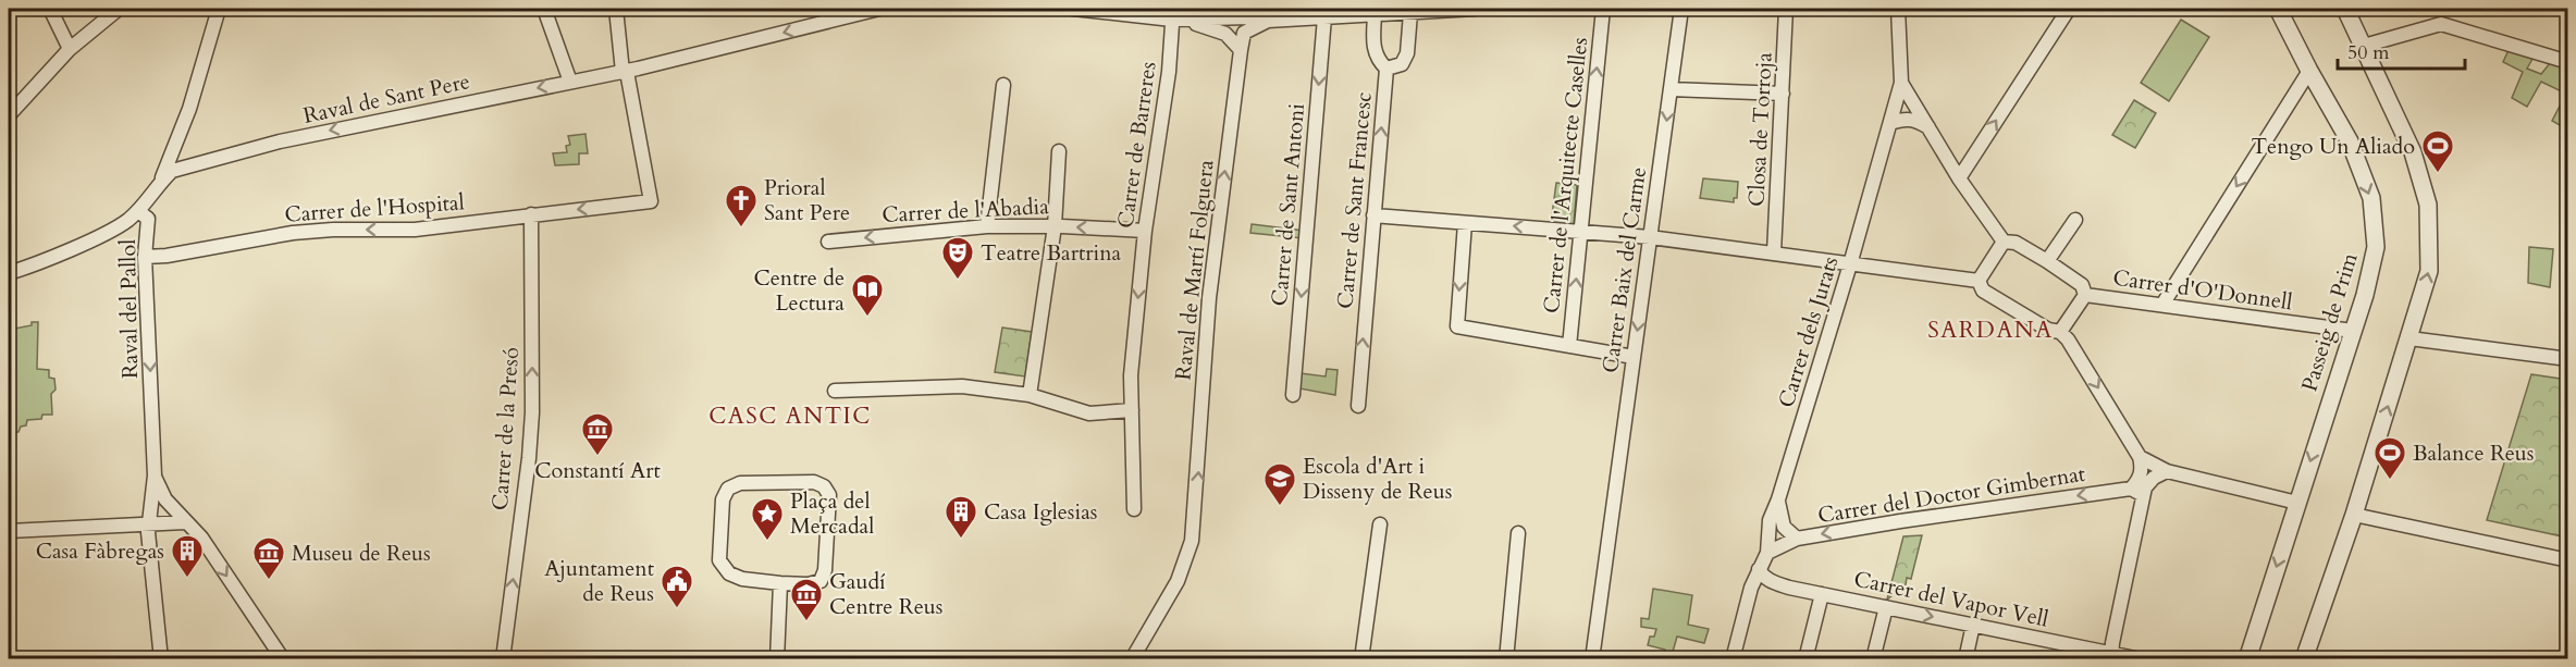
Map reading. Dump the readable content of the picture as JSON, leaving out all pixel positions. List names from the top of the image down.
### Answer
{
  "streets": {
    "street": [
      "Raval de Sant Pere",
      "Closa de Torroja",
      "Carrer de Barreres",
      "Carrer de l'Arquitecte Caselles",
      "Carrer de Sant Francesc",
      "Carrer de Sant Antoni",
      "Carrer de l'Hospital",
      "Carrer de l'Abadia",
      "Raval de Martí Folguera",
      "Carrer Baix del Carme",
      "Carrer d'O'Donnell",
      "Raval del Pallol",
      "Passeig de Prim",
      "Carrer dels Jurats",
      "Carrer de la Presó",
      "Carrer del Doctor Gimbernat",
      "Carrer del Vapor Vell"
    ]
  },
  "crossings": [
    ["Raval de Sant Pere", "Carrer de l'Hospital"],
    ["Raval de Sant Pere", "Raval del Pallol"],
    ["Carrer de Barreres", "Carrer de l'Abadia"],
    ["Carrer de l'Hospital", "Raval del Pallol"],
    ["Carrer de l'Hospital", "Carrer de la Presó"],
    ["Carrer d'O'Donnell", "Passeig de Prim"],
    ["Carrer dels Jurats", "Carrer del Doctor Gimbernat"]
  ],
  "one_way": [
    "Raval de Sant Pere",
    "Carrer de l'Arquitecte Caselles",
    "Carrer de Sant Francesc",
    "Carrer de Sant Antoni",
    "Carrer de l'Hospital",
    "Carrer de l'Abadia",
    "Raval de Martí Folguera",
    "Carrer Baix del Carme",
    "Raval del Pallol",
    "Carrer de la Presó",
    "Carrer del Doctor Gimbernat"
  ],
  "districts": ["SARDANA", "CASC ANTIC"],
  "places": {
    "sports": ["Tengo Un Aliado", "Balance Reus"],
    "church": ["Prioral Sant Pere"],
    "theatre": ["Teatre Bartrina"],
    "library": ["Centre de Lectura"],
    "museum": ["Constantí Art", "Museu de Reus", "Gaudí Centre Reus"],
    "school or university": ["Escola d'Art i Disseny de Reus"],
    "building": ["Casa Iglesias", "Casa Fàbregas"],
    "place": ["Plaça del Mercadal"],
    "public building": ["Ajuntament de Reus"]
  },
  "scale_bar": "50 m"
}
